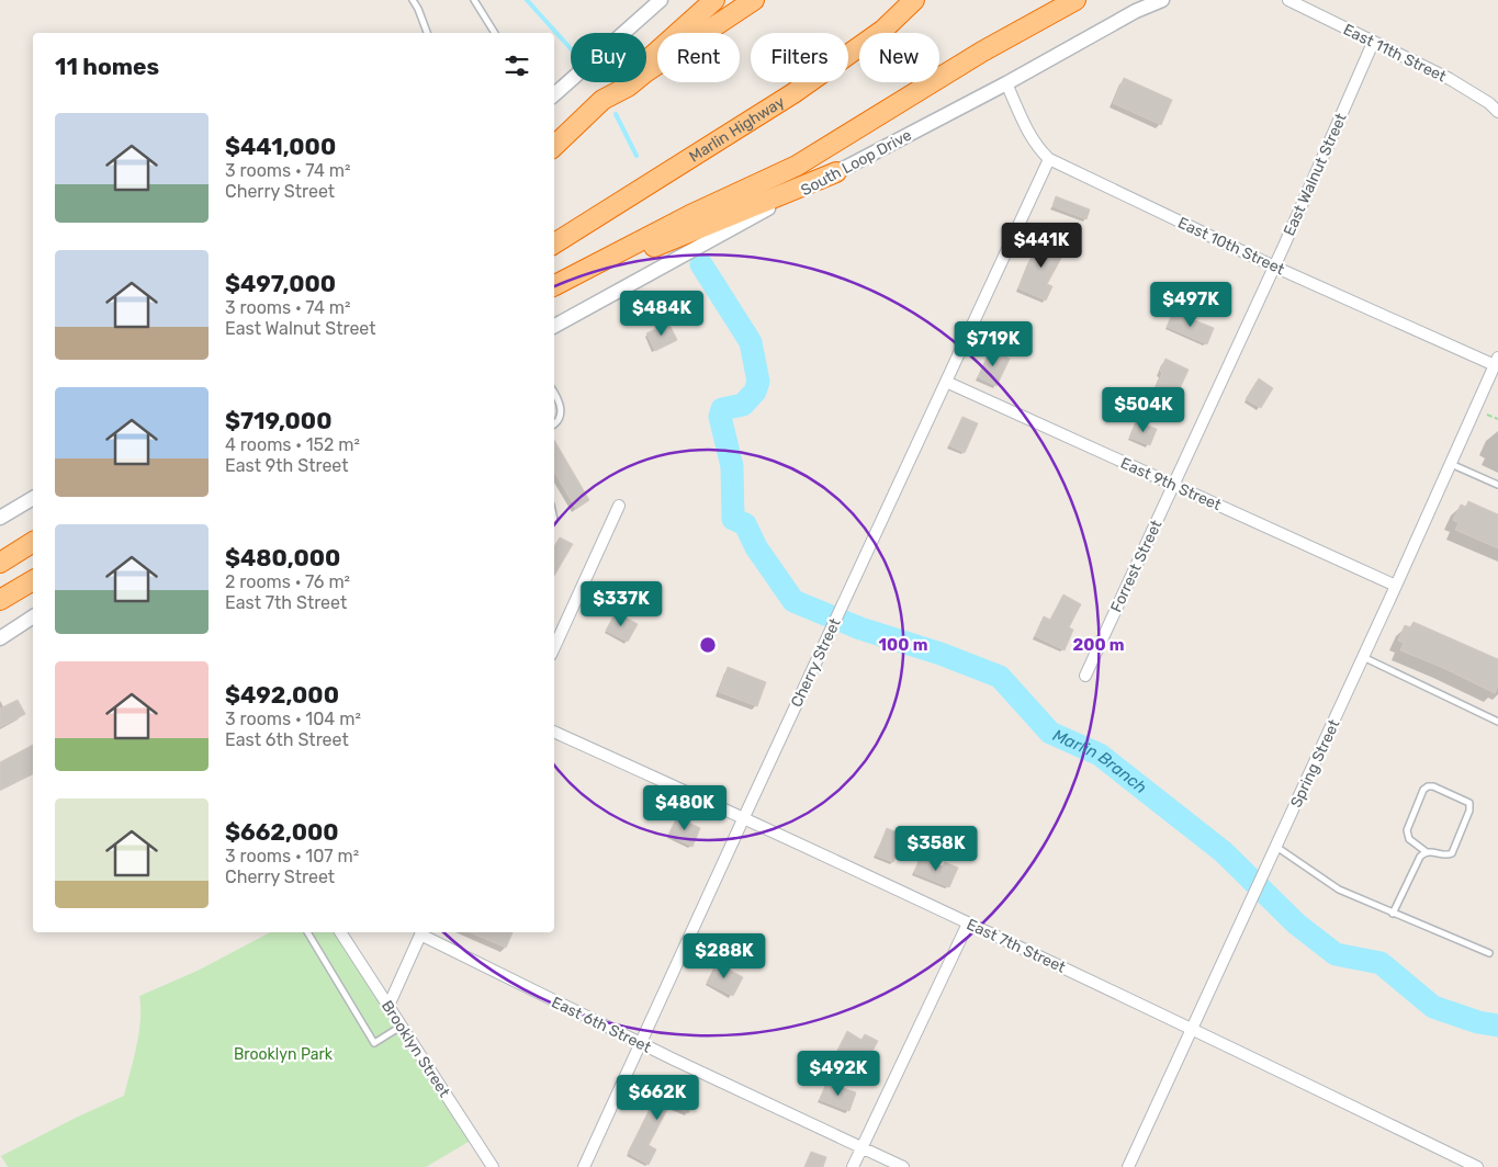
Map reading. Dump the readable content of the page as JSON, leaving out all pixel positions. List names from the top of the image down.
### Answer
{
  "streets": {
    "highway": ["Marlin Highway"],
    "street": [
      "East 11th Street",
      "South Loop Drive",
      "East Walnut Street",
      "East 10th Street",
      "East 9th Street",
      "Forrest Street",
      "Cherry Street",
      "Spring Street",
      "East 7th Street",
      "East 6th Street",
      "Brooklyn Street"
    ]
  },
  "crossings": [
    ["East 11th Street", "East Walnut Street"],
    ["South Loop Drive", "East 10th Street"],
    ["East Walnut Street", "East 10th Street"],
    ["East Walnut Street", "East 9th Street"],
    ["East Walnut Street", "Forrest Street"],
    ["East 10th Street", "Cherry Street"],
    ["East 10th Street", "Spring Street"],
    ["East 9th Street", "Forrest Street"],
    ["East 9th Street", "Cherry Street"],
    ["East 9th Street", "Spring Street"],
    ["Cherry Street", "East 7th Street"],
    ["Cherry Street", "East 6th Street"],
    ["Spring Street", "East 7th Street"]
  ],
  "water": ["Marlin Branch"],
  "parks": ["Brooklyn Park"],
  "page": {
    "chip": [
      "Buy",
      "Rent",
      "Filters",
      "New"
    ],
    "heading": "11 homes",
    "list": [
      {
        "name": "$441,000",
        "note": "3 rooms · 74 m² · Cherry Street"
      },
      {
        "name": "$497,000",
        "note": "3 rooms · 74 m² · East Walnut Street"
      },
      {
        "name": "$719,000",
        "note": "4 rooms · 152 m² · East 9th Street"
      },
      {
        "name": "$480,000",
        "note": "2 rooms · 76 m² · East 7th Street"
      },
      {
        "name": "$492,000",
        "note": "3 rooms · 104 m² · East 6th Street"
      },
      {
        "name": "$662,000",
        "note": "3 rooms · 107 m² · Cherry Street"
      }
    ],
    "price": [
      "$441K",
      "$497K",
      "$484K",
      "$719K",
      "$504K",
      "$337K",
      "$480K",
      "$358K",
      "$288K",
      "$492K",
      "$662K"
    ]
  },
  "rings": ["100 m", "200 m"]
}
